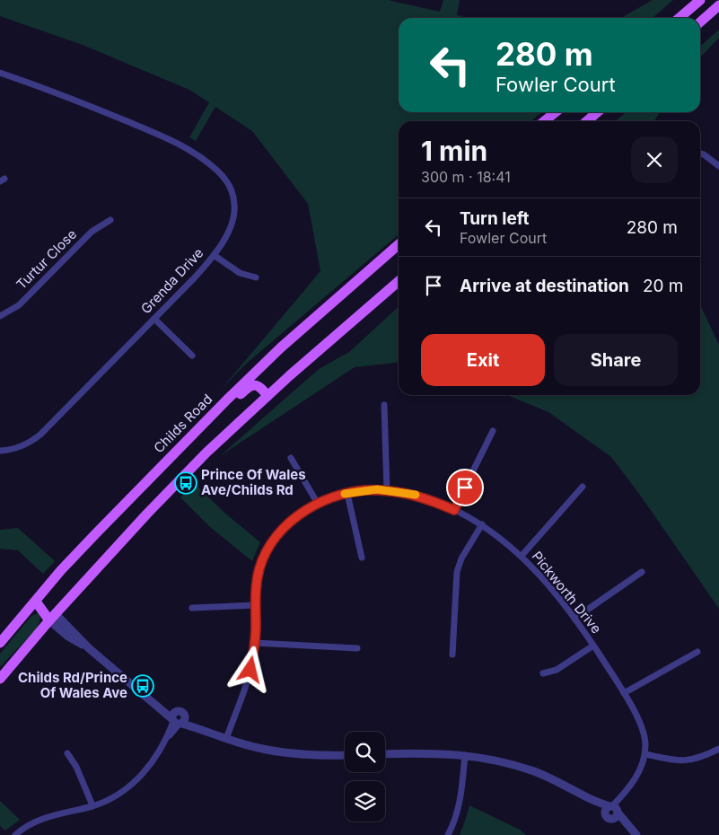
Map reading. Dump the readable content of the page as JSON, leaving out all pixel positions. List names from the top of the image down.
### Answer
{
  "streets": {
    "main road": ["Childs Road"],
    "street": ["Turtur Close", "Grenda Drive", "Pickworth Drive"]
  },
  "places": {
    "bus stop": ["Prince Of Wales Ave/Childs Rd", "Childs Rd/Prince Of Wales Ave"]
  },
  "page": {
    "turn": ["280 m", "Fowler Court"],
    "heading": ["1 min", "300 m · 18:41"],
    "list": [
      {
        "name": "Turn left",
        "note": "Fowler Court",
        "value": "280 m"
      },
      {
        "name": "Arrive at destination",
        "value": "20 m"
      }
    ],
    "buttons": ["Exit", "Share"]
  }
}
